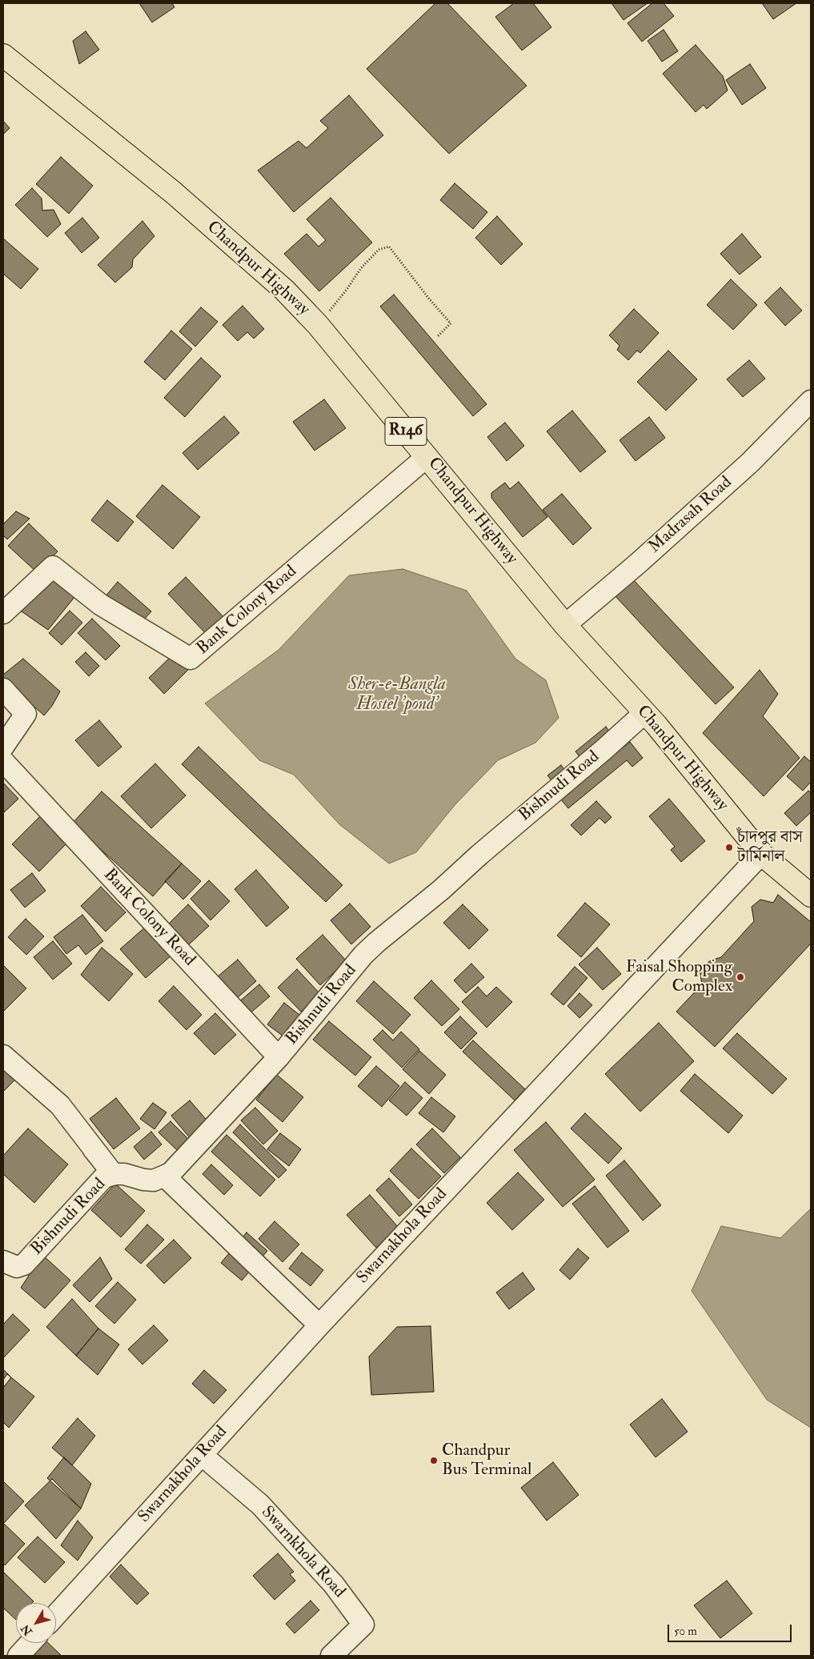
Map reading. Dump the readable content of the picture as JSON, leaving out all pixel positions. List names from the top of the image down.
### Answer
{
  "streets": {
    "main road": ["Chandpur Highway", "R146"],
    "street": [
      "Madrasah Road",
      "Bank Colony Road",
      "Bishnudi Road",
      "Swarnakhola Road",
      "Swarnkhola Road"
    ]
  },
  "crossings": [
    ["Chandpur Highway", "Madrasah Road"],
    ["Chandpur Highway", "Bank Colony Road"],
    ["Chandpur Highway", "Bishnudi Road"],
    ["Chandpur Highway", "Swarnakhola Road"],
    ["Bank Colony Road", "Bishnudi Road"],
    ["Swarnakhola Road", "Swarnkhola Road"]
  ],
  "water": ["Sher-e-Bangla Hostel 'pond'"],
  "places": ["চাঁদপুর বাস টার্মিনাল", "Faisal Shopping Complex", "Chandpur Bus Terminal"],
  "scale_bar": "50 m",
  "north": "bottom left"
}
